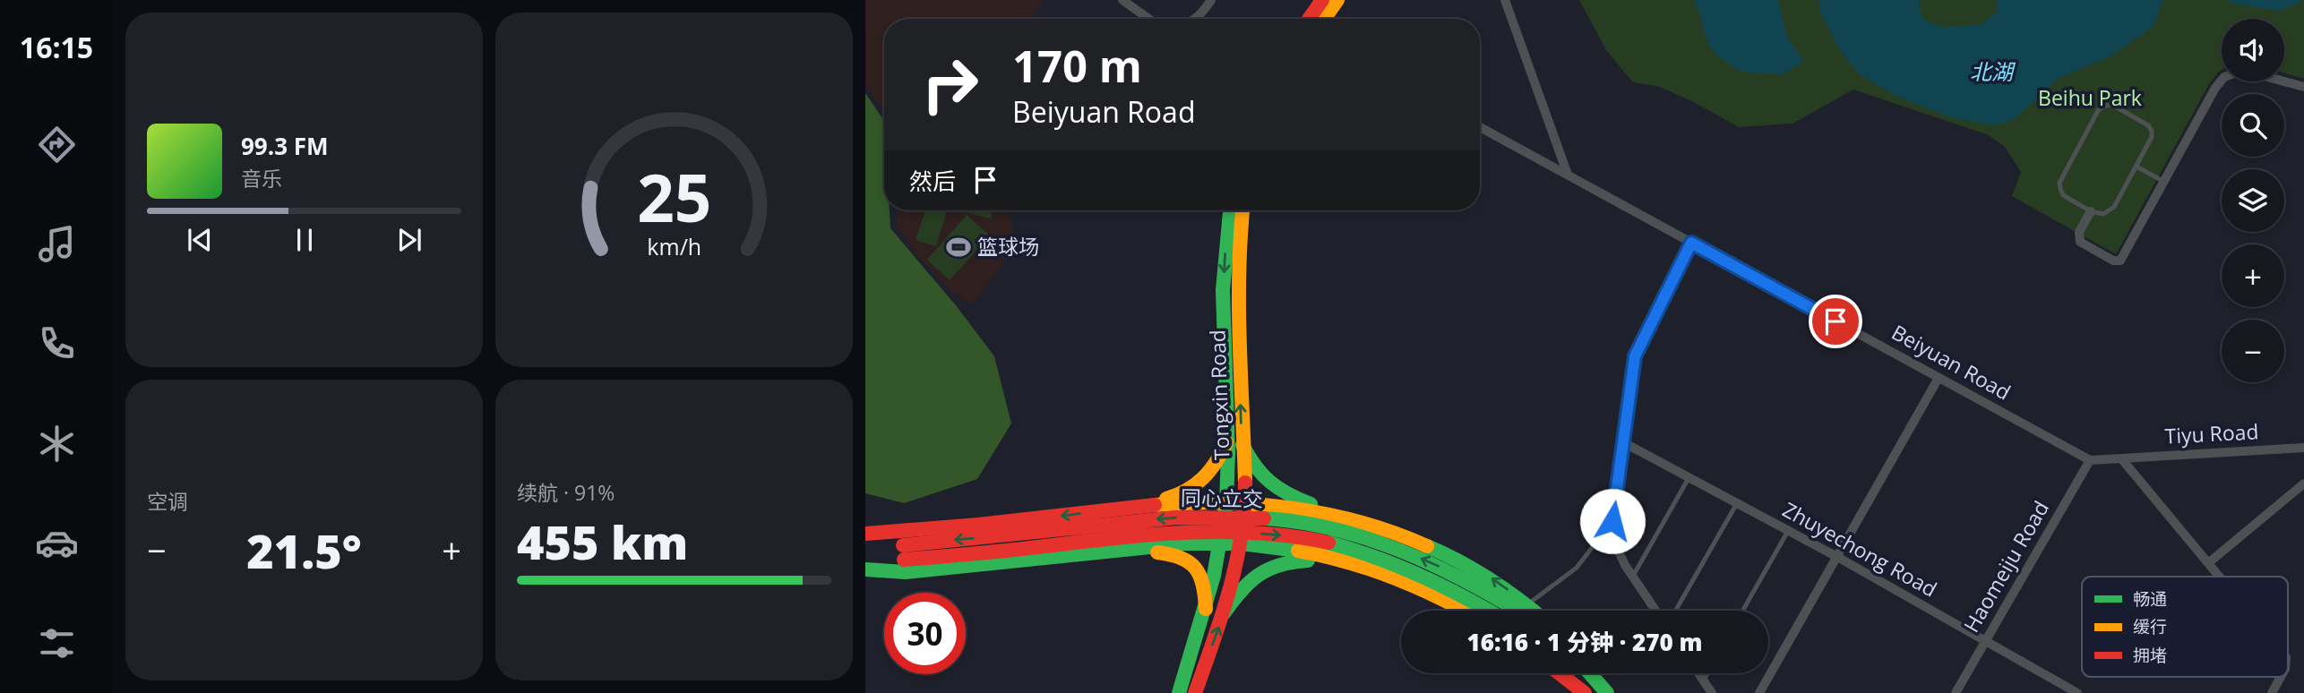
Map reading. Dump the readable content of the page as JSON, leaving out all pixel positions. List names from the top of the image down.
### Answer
{
  "streets": {
    "main road": ["Tongxin Road", "同心立交"],
    "street": [
      "Beiyuan Road",
      "Tiyu Road",
      "Zhuyechong Road",
      "Haomeiju Road"
    ]
  },
  "crossings": [
    ["Beiyuan Road", "Haomeiju Road"],
    ["Zhuyechong Road", "Haomeiju Road"]
  ],
  "water": ["北湖"],
  "parks": ["Beihu Park"],
  "places": {
    "sports": ["篮球场"]
  },
  "legend": ["畅通", "缓行", "拥堵"],
  "page": {
    "tabs": "16:15",
    "map_buttons": ["+", "−"],
    "turn": ["170 m", "Beiyuan Road"],
    "song": ["99.3 FM", "音乐"],
    "then": "然后",
    "tile": [
      "空调",
      ["续航 · 91%", "455 km"]
    ],
    "heat": ["−", "21.5°", "+"],
    "limit": "30",
    "trip": "16:16 · 1 分钟 · 270 m",
    "gauge": ["25", "km/h"]
  }
}
